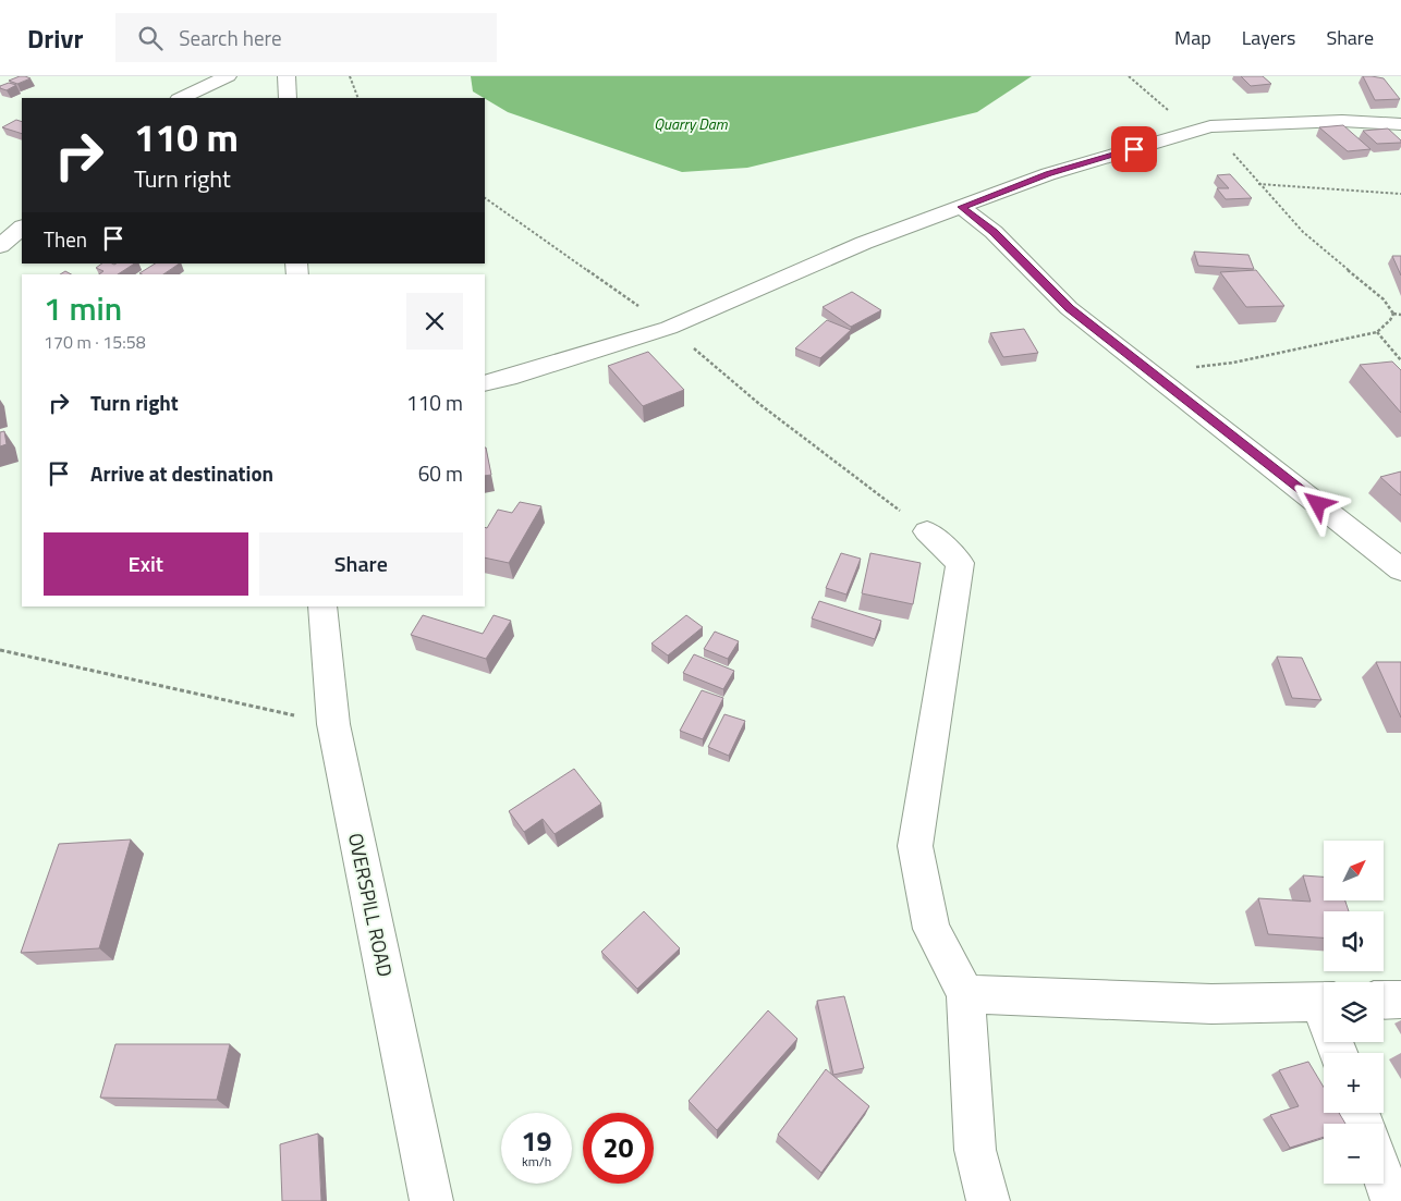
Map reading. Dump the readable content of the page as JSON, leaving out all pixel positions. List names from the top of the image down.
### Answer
{
  "streets": {
    "street": ["OVERSPILL ROAD"]
  },
  "water": ["Quarry Dam"],
  "north": "top right",
  "page": {
    "header": "Drivr",
    "search": "Search here",
    "nav": ["Map", "Layers", "Share"],
    "turn": ["110 m", "Turn right"],
    "then": "Then",
    "heading": ["1 min", "170 m · 15:58"],
    "list": [
      {
        "name": "Turn right",
        "value": "110 m"
      },
      {
        "name": "Arrive at destination",
        "value": "60 m"
      }
    ],
    "buttons": ["Exit", "Share"],
    "map_buttons": ["+", "−"],
    "speed": "19 km/h",
    "limit": "20"
  }
}
